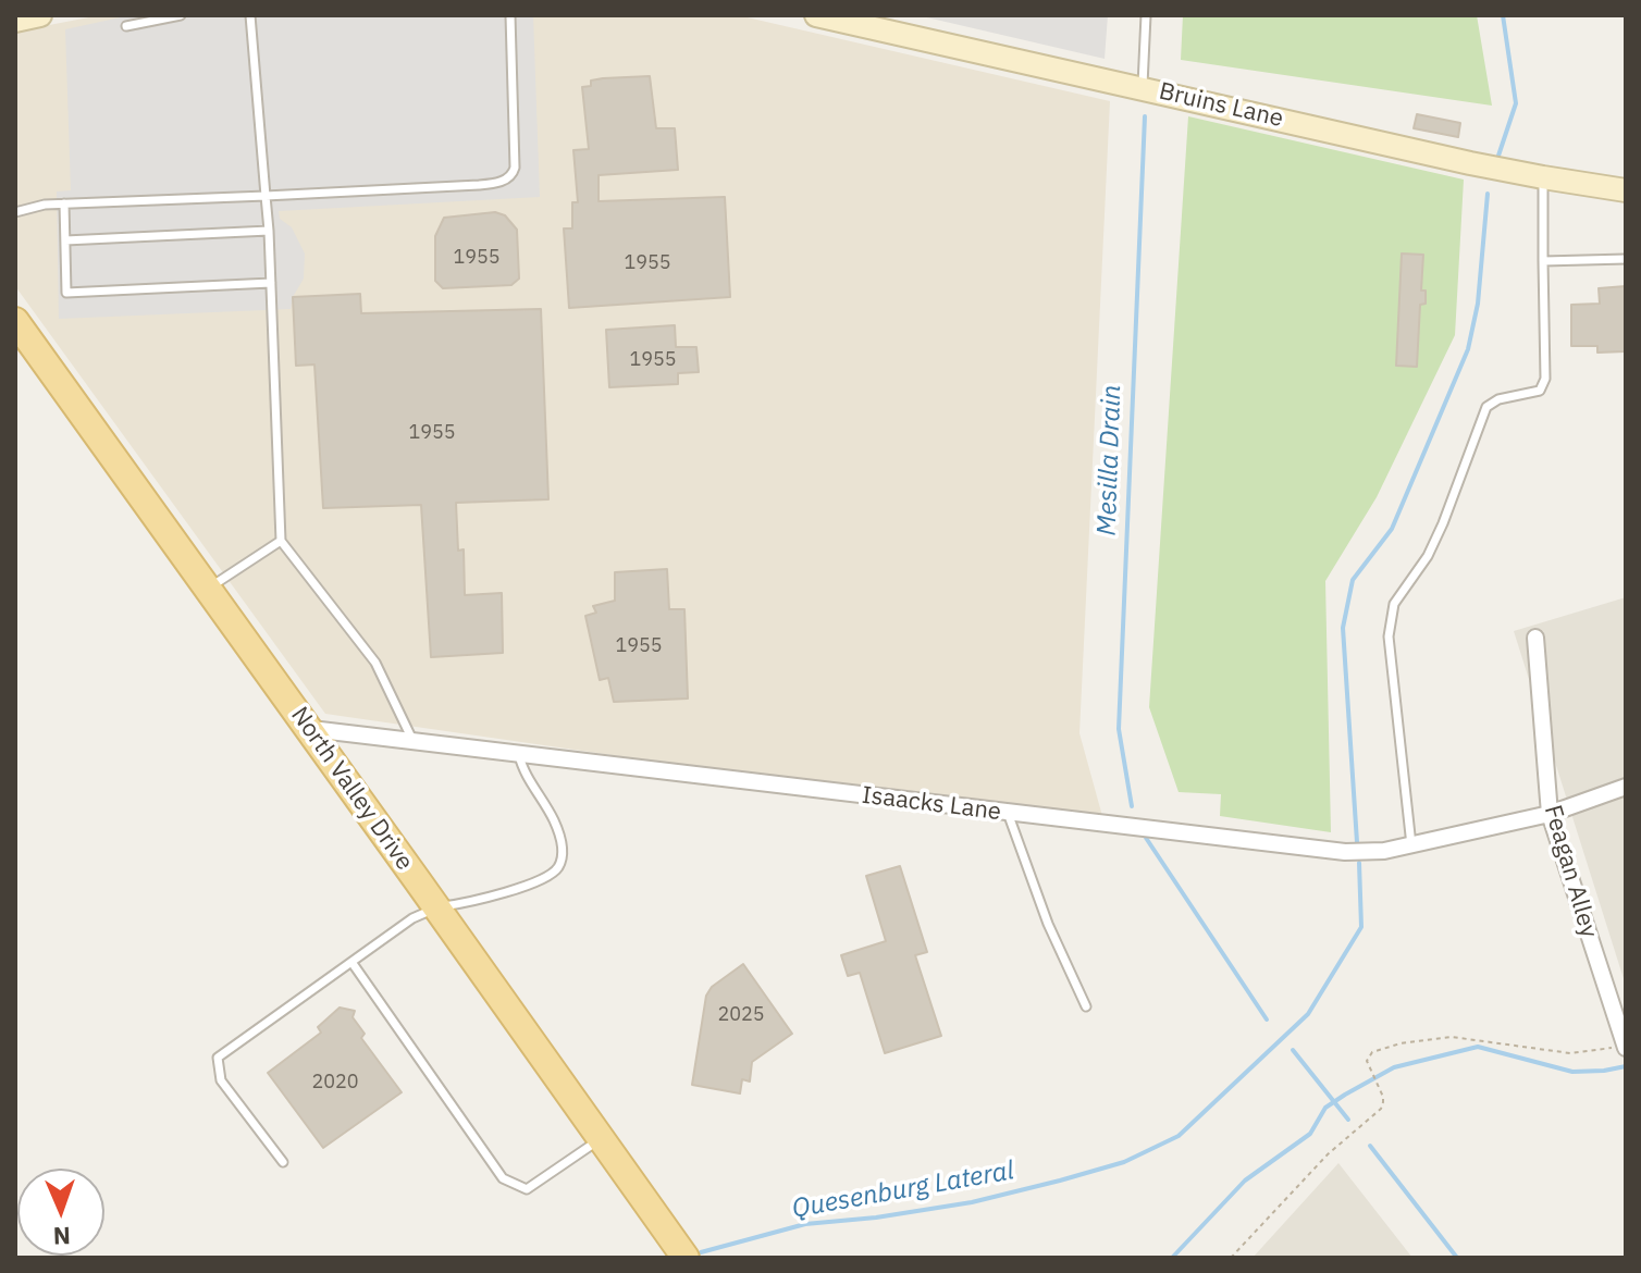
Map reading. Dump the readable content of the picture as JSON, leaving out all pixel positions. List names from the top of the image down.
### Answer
{
  "streets": {
    "main road": ["North Valley Drive"],
    "street": ["Bruins Lane", "Isaacks Lane", "Feagan Alley"]
  },
  "crossings": [
    ["North Valley Drive", "Isaacks Lane"],
    ["Isaacks Lane", "Feagan Alley"]
  ],
  "water": ["Mesilla Drain", "Quesenburg Lateral"],
  "house_numbers": [
    "1955",
    "1955",
    "1955",
    "1955",
    "1955",
    "2025",
    "2020"
  ],
  "north": "bottom"
}
